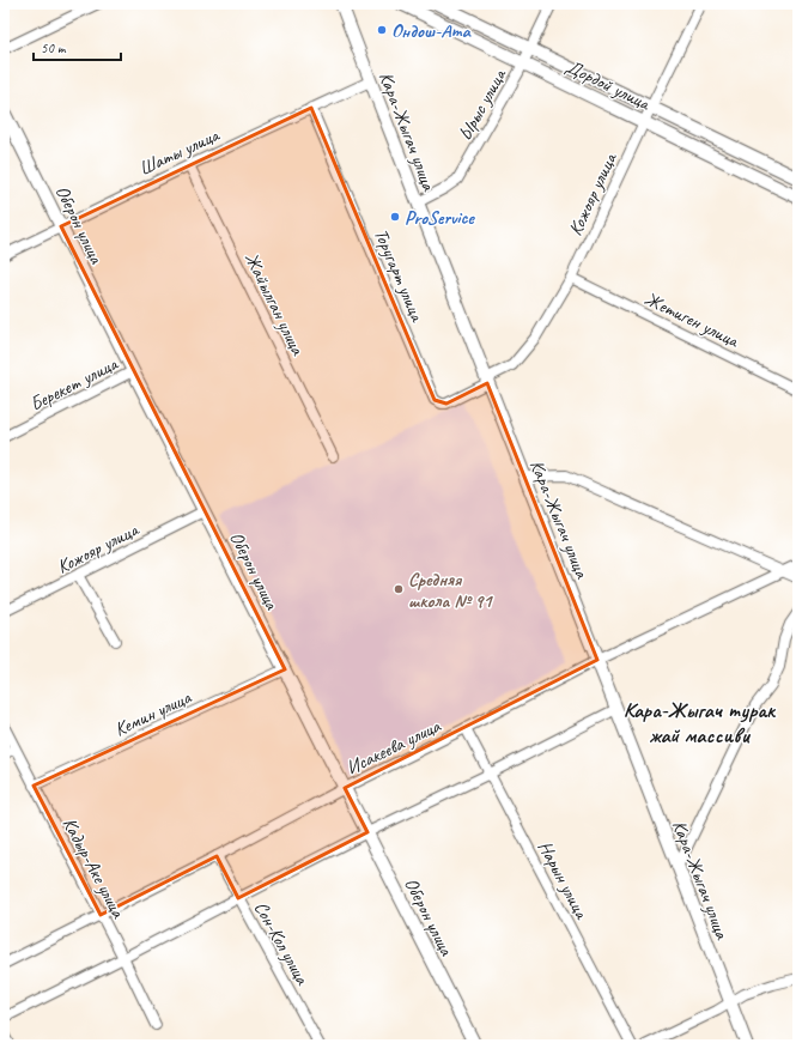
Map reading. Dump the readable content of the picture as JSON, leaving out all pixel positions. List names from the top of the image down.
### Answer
{
  "streets": {
    "street": [
      "Дордой улица",
      "Ырыс улица",
      "Кара-Жыгач улица",
      "Шаты улица",
      "Кожояр улица",
      "Оберон улица",
      "Торугарт улица",
      "Жайылган улица",
      "Жетиген улица",
      "Берекет улица",
      "Кемин улица",
      "Исакеева улица",
      "Кадыр-Аке улица",
      "Нарын улица",
      "Сон-Кол улица"
    ]
  },
  "crossings": [
    ["Дордой улица", "Ырыс улица"],
    ["Дордой улица", "Кожояр улица"],
    ["Ырыс улица", "Кара-Жыгач улица"],
    ["Кара-Жыгач улица", "Шаты улица"],
    ["Кара-Жыгач улица", "Кожояр улица"],
    ["Кара-Жыгач улица", "Торугарт улица"],
    ["Кара-Жыгач улица", "Исакеева улица"],
    ["Шаты улица", "Оберон улица"],
    ["Шаты улица", "Торугарт улица"],
    ["Шаты улица", "Жайылган улица"],
    ["Кожояр улица", "Оберон улица"],
    ["Кожояр улица", "Торугарт улица"],
    ["Кожояр улица", "Жетиген улица"],
    ["Оберон улица", "Берекет улица"],
    ["Оберон улица", "Кемин улица"],
    ["Оберон улица", "Исакеева улица"],
    ["Кемин улица", "Кадыр-Аке улица"],
    ["Исакеева улица", "Кадыр-Аке улица"],
    ["Исакеева улица", "Нарын улица"],
    ["Исакеева улица", "Сон-Кол улица"]
  ],
  "districts": ["Кара-Жыгач турак жай массиви"],
  "places": ["Ондош-Ата", "ProService", "Средняя школа № 91"],
  "scale_bar": "50 m"
}
